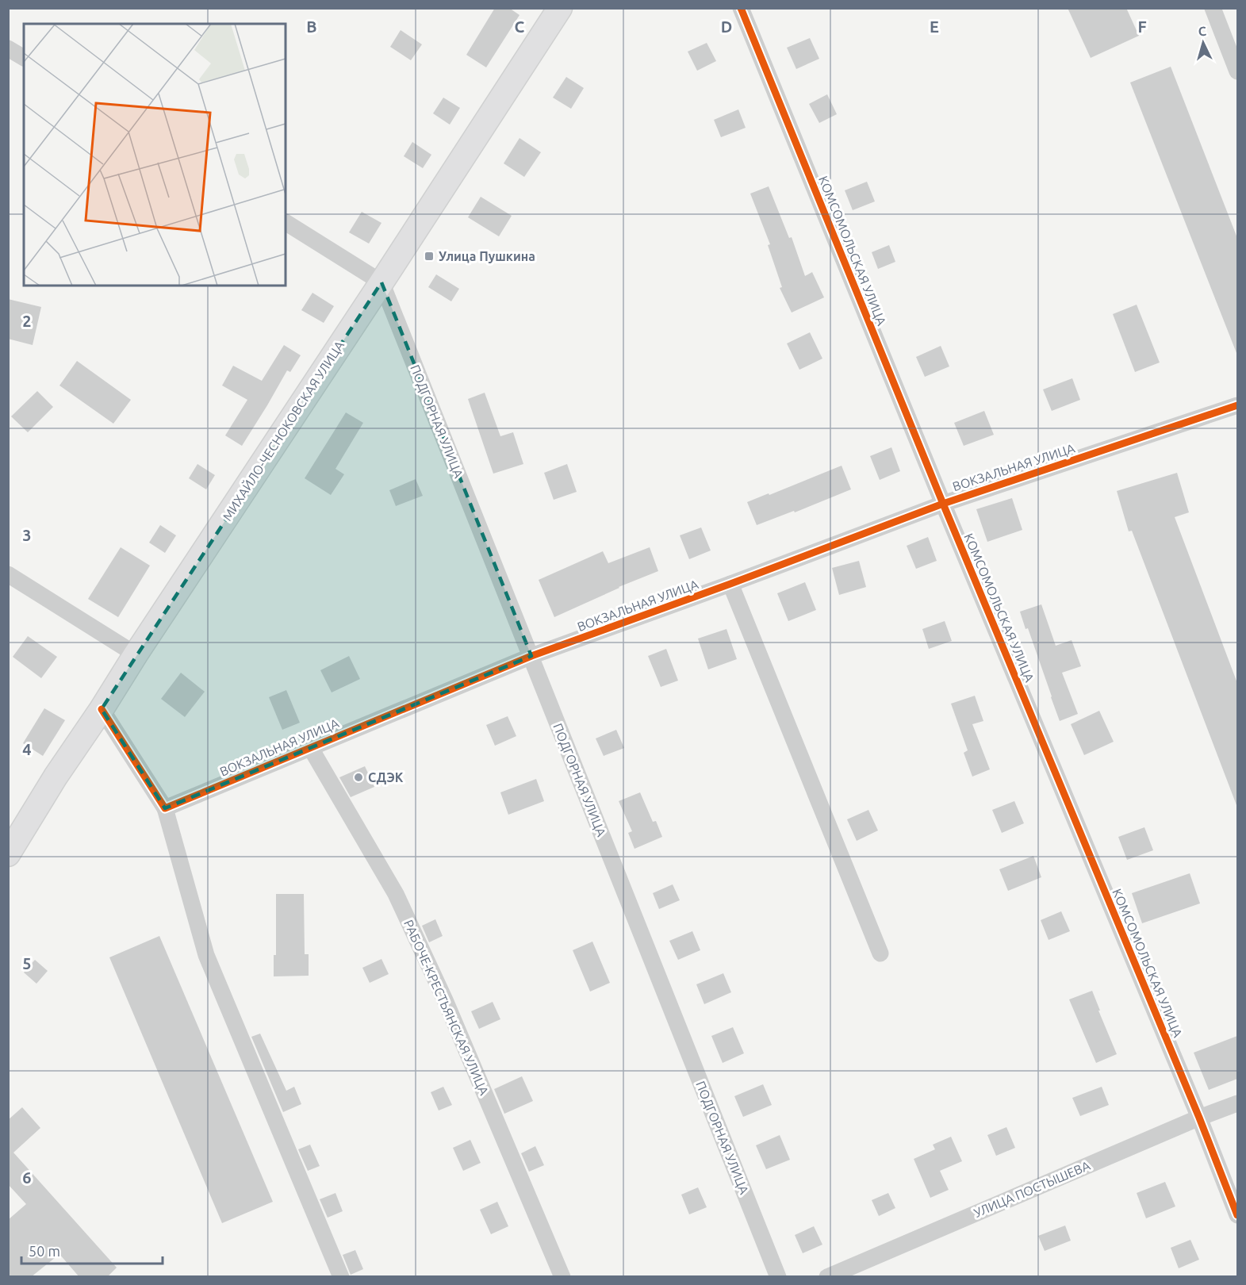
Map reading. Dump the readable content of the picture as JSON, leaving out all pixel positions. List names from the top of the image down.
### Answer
{
  "streets": {
    "main road": ["МИХАЙЛО-ЧЕСНОКОВСКАЯ УЛИЦА"],
    "street": [
      "КОМСОМОЛЬСКАЯ УЛИЦА",
      "ПОДГОРНАЯ УЛИЦА",
      "ВОКЗАЛЬНАЯ УЛИЦА",
      "РАБОЧЕ-КРЕСТЬЯНСКАЯ УЛИЦА",
      "УЛИЦА ПОСТЫШЕВА"
    ]
  },
  "crossings": [
    ["КОМСОМОЛЬСКАЯ УЛИЦА", "ВОКЗАЛЬНАЯ УЛИЦА"],
    ["КОМСОМОЛЬСКАЯ УЛИЦА", "УЛИЦА ПОСТЫШЕВА"],
    ["ПОДГОРНАЯ УЛИЦА", "МИХАЙЛО-ЧЕСНОКОВСКАЯ УЛИЦА"],
    ["ПОДГОРНАЯ УЛИЦА", "ВОКЗАЛЬНАЯ УЛИЦА"],
    ["ВОКЗАЛЬНАЯ УЛИЦА", "РАБОЧЕ-КРЕСТЬЯНСКАЯ УЛИЦА"]
  ],
  "places": {
    "transit": ["Улица Пушкина"],
    "other": ["СДЭК"]
  },
  "scale_bar": "50 m",
  "north": "top",
  "grid": {
    "columns": [
      "B",
      "C",
      "D",
      "E",
      "F"
    ],
    "rows": [
      "2",
      "3",
      "4",
      "5",
      "6"
    ]
  }
}
